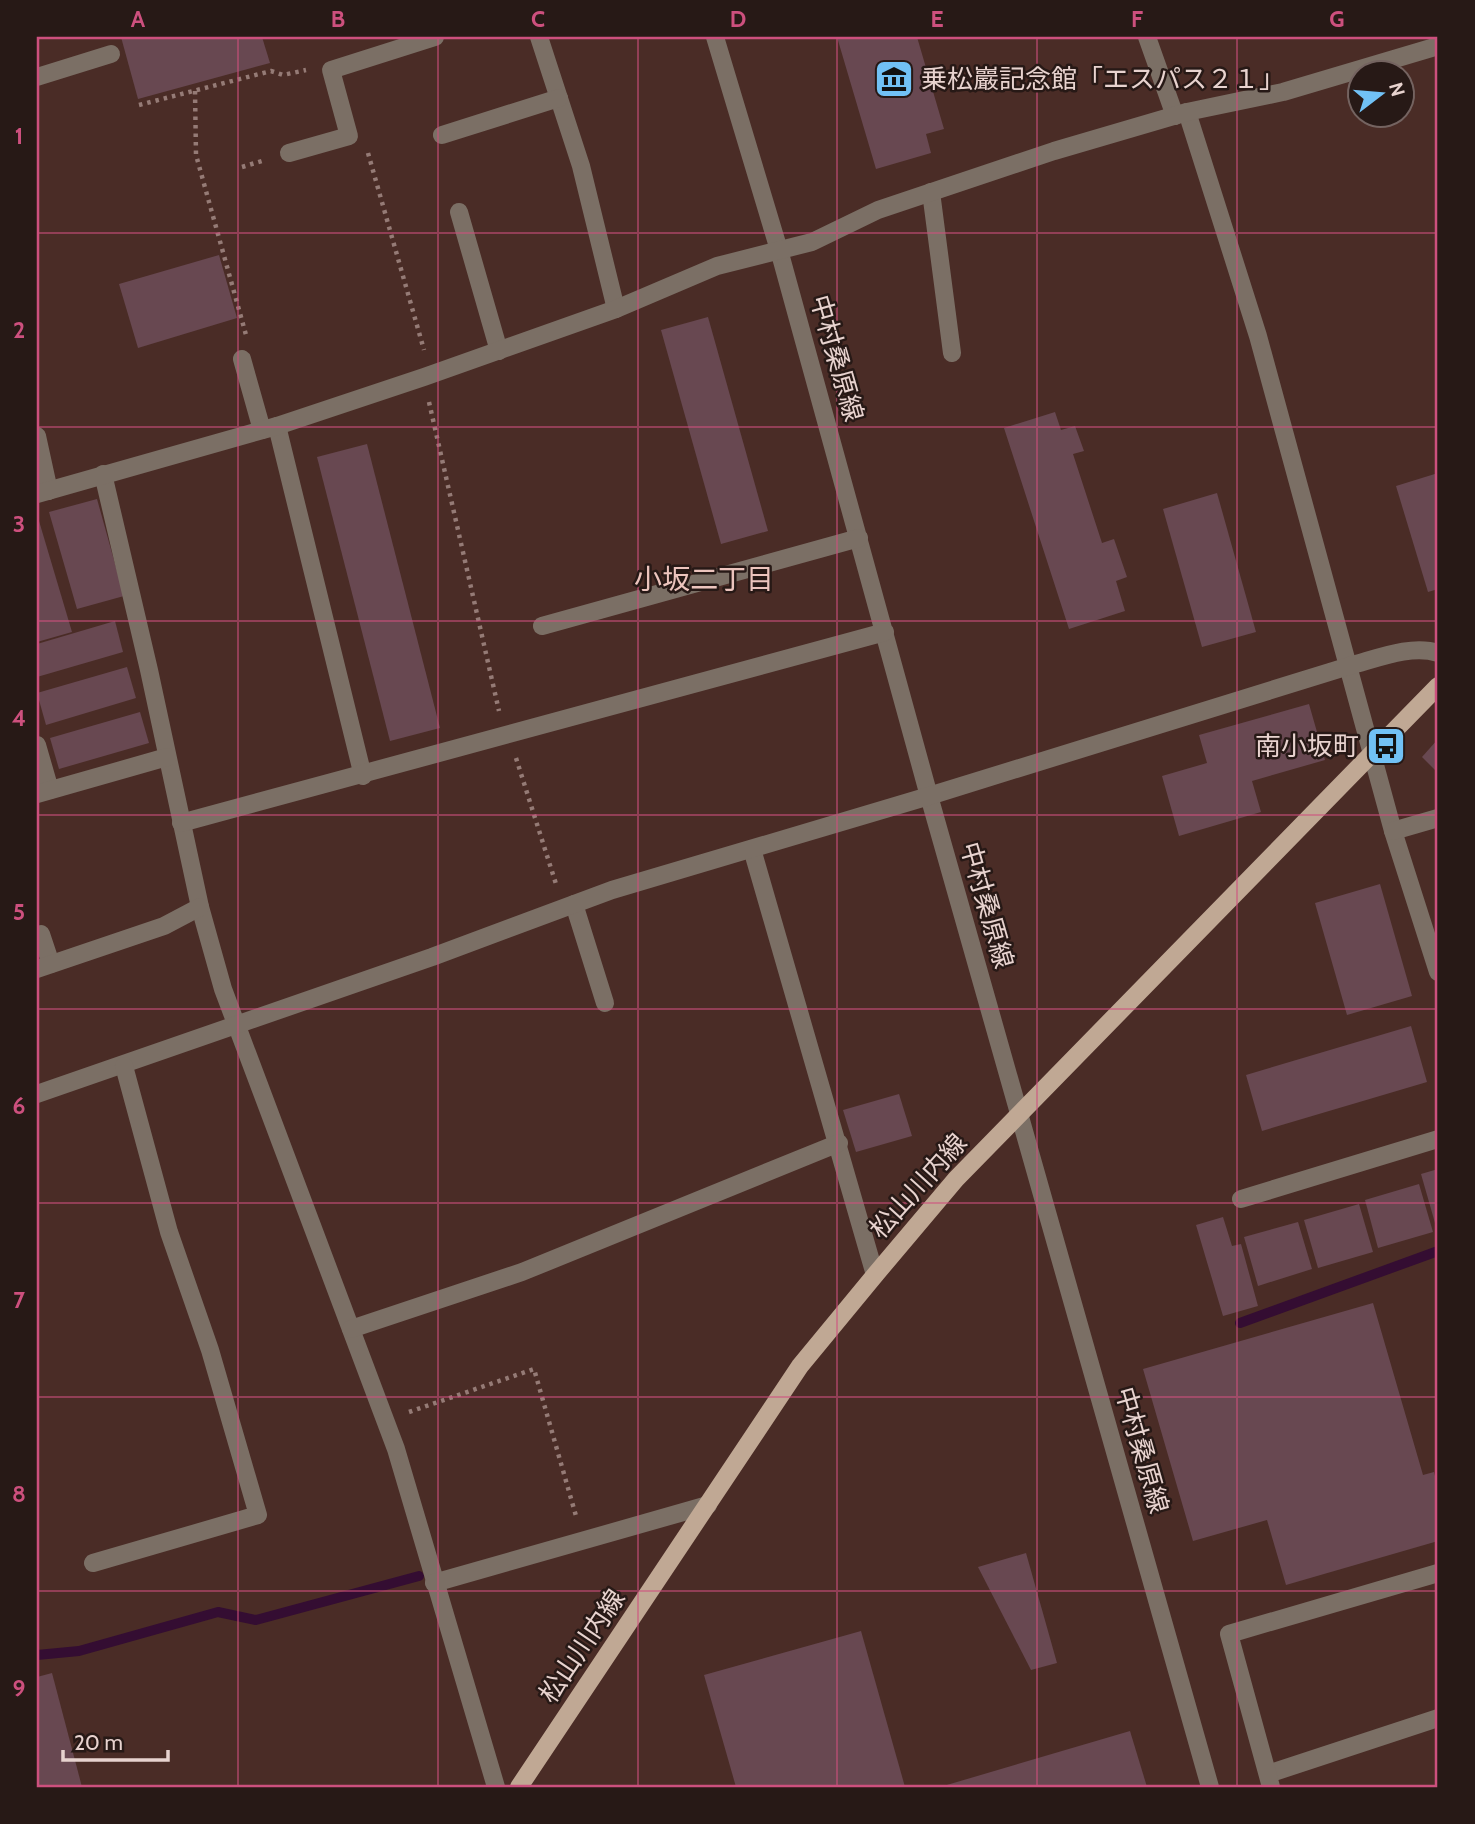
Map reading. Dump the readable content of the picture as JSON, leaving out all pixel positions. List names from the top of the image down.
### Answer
{
  "streets": {
    "main road": ["松山川内線"],
    "street": ["中村桑原線"]
  },
  "crossings": [
    ["中村桑原線", "松山川内線"]
  ],
  "districts": ["小坂二丁目"],
  "places": {
    "museum": ["乗松巖記念館「エスパス２１」"],
    "bus stop": ["南小坂町"]
  },
  "scale_bar": "20 m",
  "north": "right",
  "grid": {
    "columns": [
      "A",
      "B",
      "C",
      "D",
      "E",
      "F",
      "G"
    ],
    "rows": [
      "1",
      "2",
      "3",
      "4",
      "5",
      "6",
      "7",
      "8",
      "9"
    ]
  }
}
